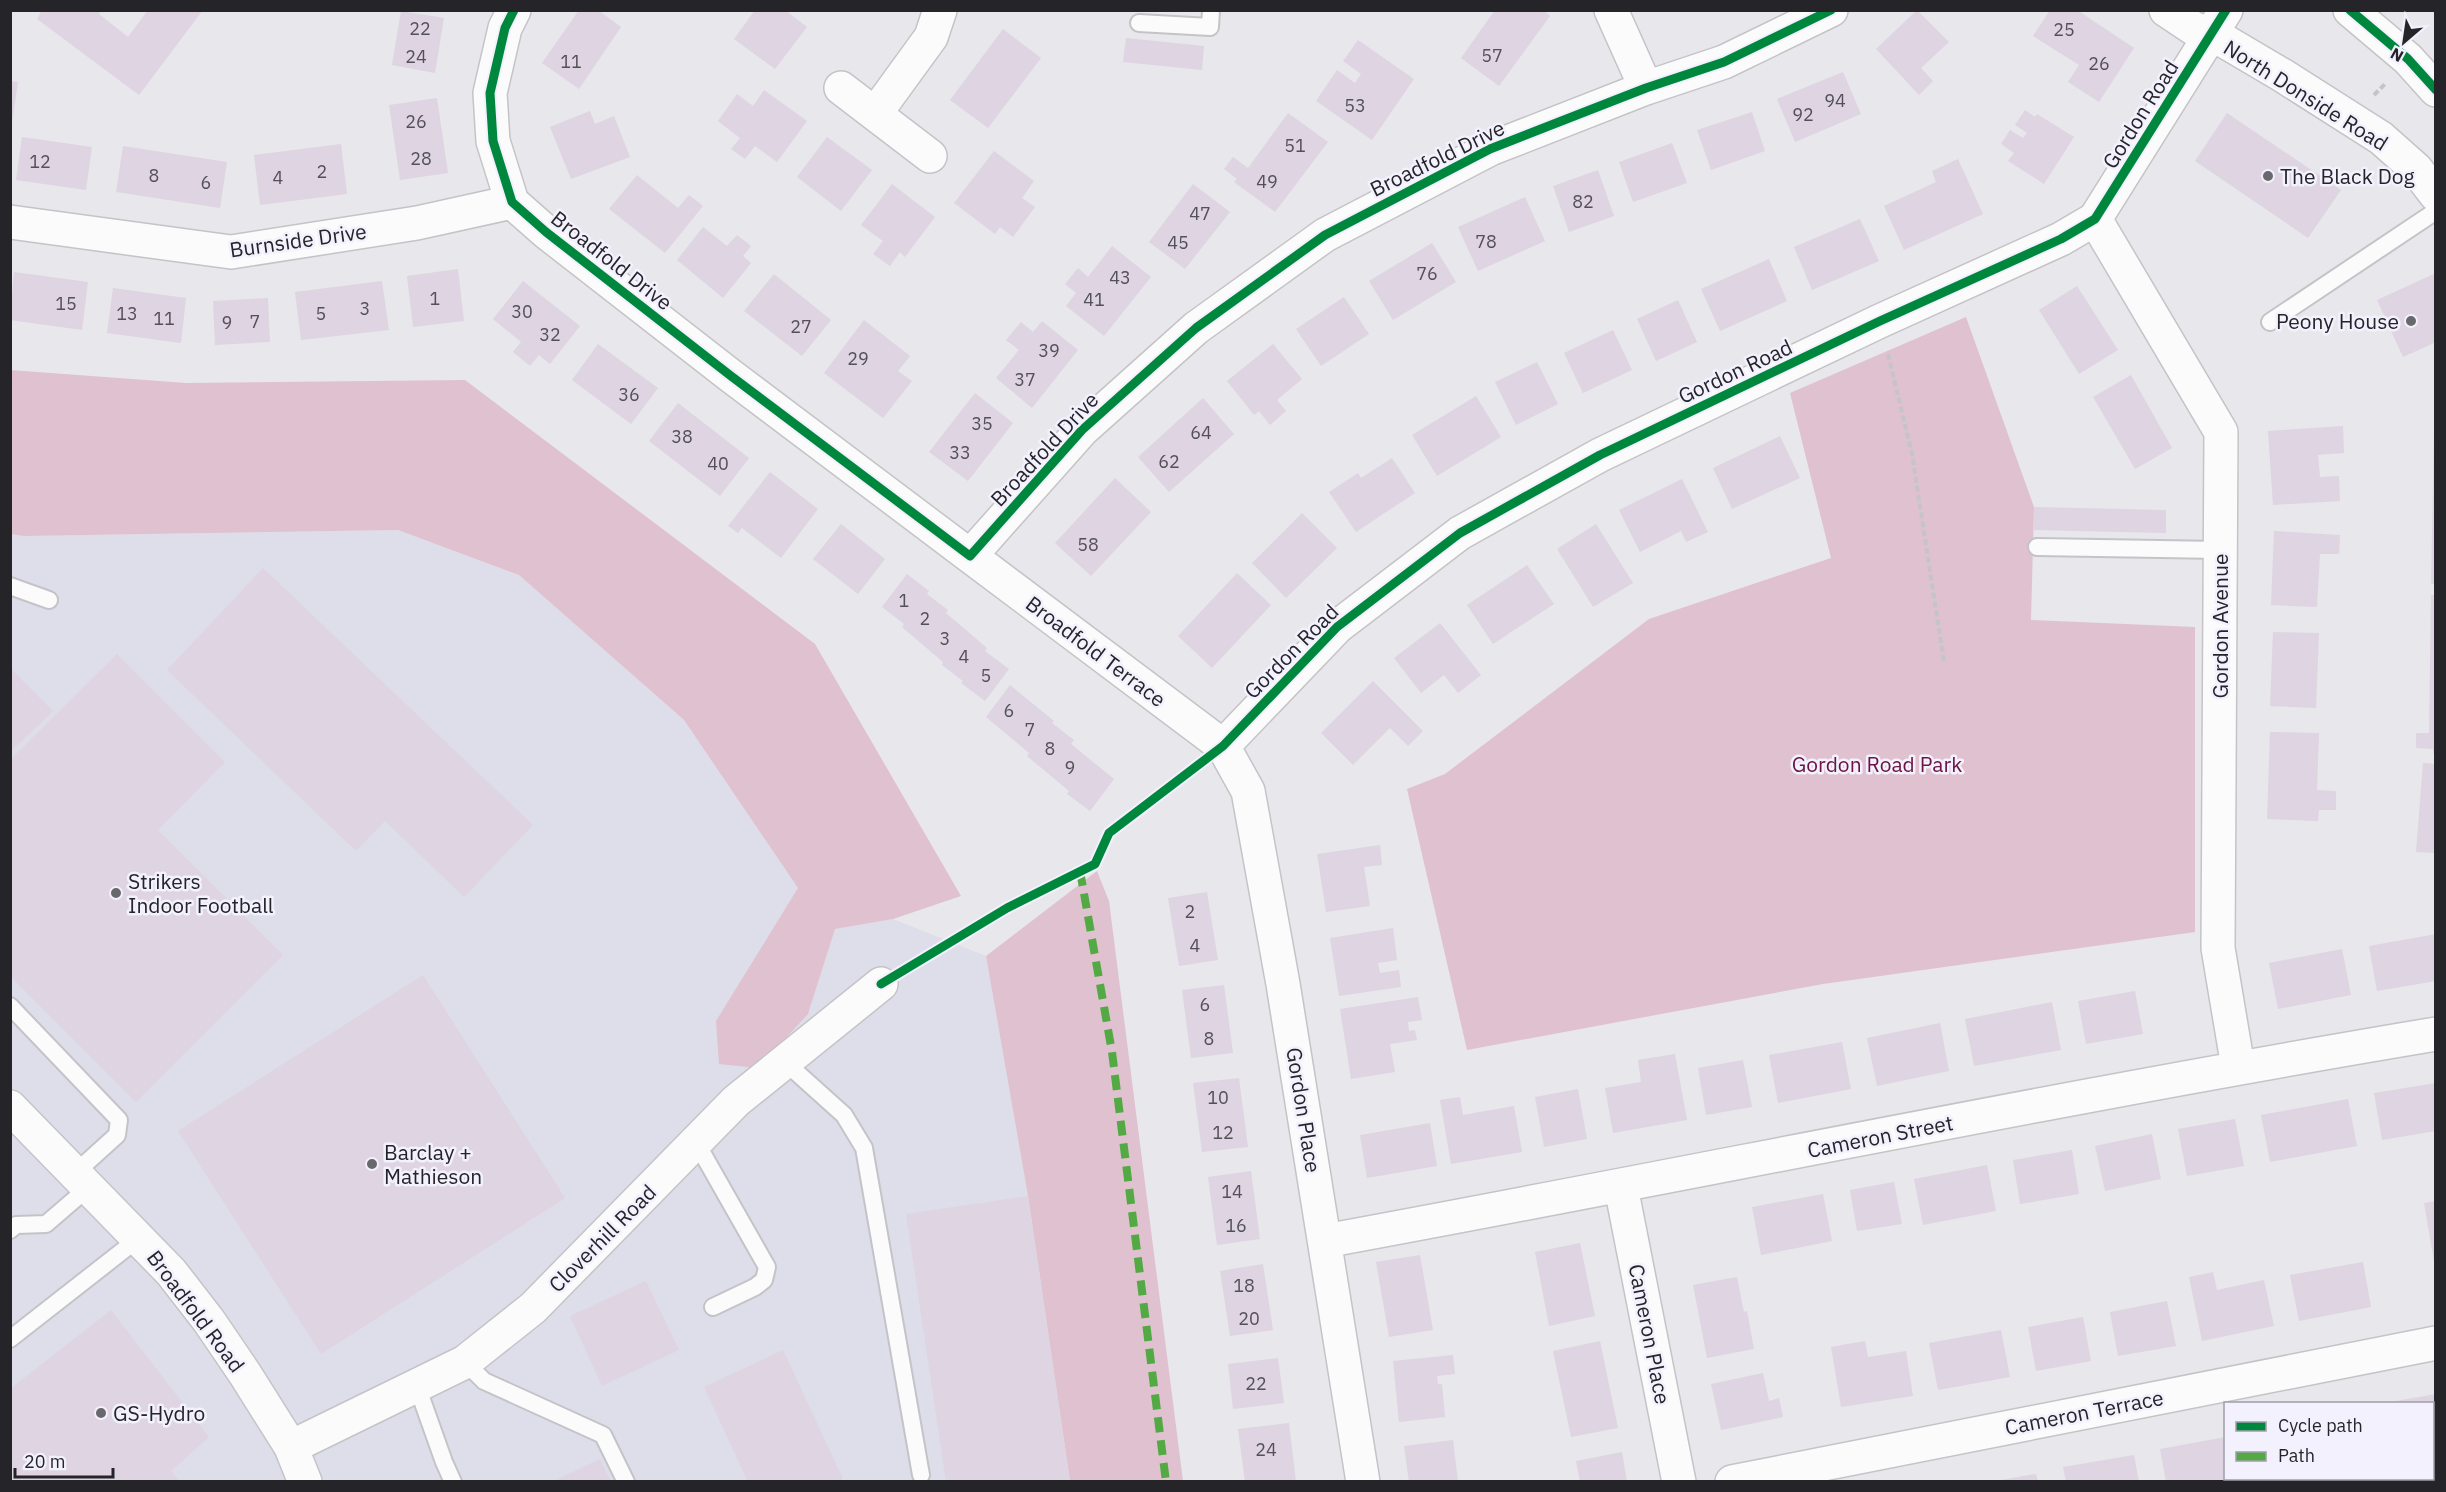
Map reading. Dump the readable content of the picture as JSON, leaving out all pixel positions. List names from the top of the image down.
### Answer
{
  "streets": {
    "street": [
      "North Donside Road",
      "Gordon Road",
      "Broadfold Drive",
      "Burnside Drive",
      "Gordon Avenue",
      "Broadfold Terrace",
      "Gordon Place",
      "Cameron Street",
      "Cloverhill Road",
      "Broadfold Road",
      "Cameron Place",
      "Cameron Terrace"
    ]
  },
  "crossings": [
    ["North Donside Road", "Gordon Road"],
    ["Gordon Road", "Gordon Avenue"],
    ["Gordon Road", "Broadfold Terrace"],
    ["Gordon Road", "Gordon Place"],
    ["Broadfold Drive", "Burnside Drive"],
    ["Broadfold Drive", "Broadfold Terrace"],
    ["Gordon Avenue", "Cameron Street"],
    ["Broadfold Terrace", "Gordon Place"],
    ["Gordon Place", "Cameron Street"],
    ["Cameron Street", "Cameron Place"],
    ["Cloverhill Road", "Broadfold Road"]
  ],
  "parks": ["Gordon Road Park"],
  "places": [
    "The Black Dog",
    "Peony House",
    "Strikers Indoor Football",
    "Barclay + Mathieson",
    "GS-Hydro"
  ],
  "house_numbers": [
    "22",
    "25",
    "57",
    "24",
    "11",
    "26",
    "94",
    "53",
    "92",
    "26",
    "51",
    "28",
    "12",
    "2",
    "8",
    "4",
    "49",
    "6",
    "82",
    "47",
    "78",
    "45",
    "76",
    "43",
    "1",
    "41",
    "15",
    "3",
    "30",
    "13",
    "5",
    "11",
    "7",
    "9",
    "27",
    "32",
    "39",
    "29",
    "37",
    "36",
    "35",
    "64",
    "38",
    "33",
    "62",
    "40",
    "58",
    "1",
    "2",
    "3",
    "4",
    "5",
    "6",
    "7",
    "8",
    "9",
    "2",
    "4",
    "6",
    "8",
    "10",
    "12",
    "14",
    "16",
    "18",
    "20",
    "22",
    "24"
  ],
  "legend": ["Cycle path", "Path"],
  "scale_bar": "20 m",
  "north": "bottom left"
}
